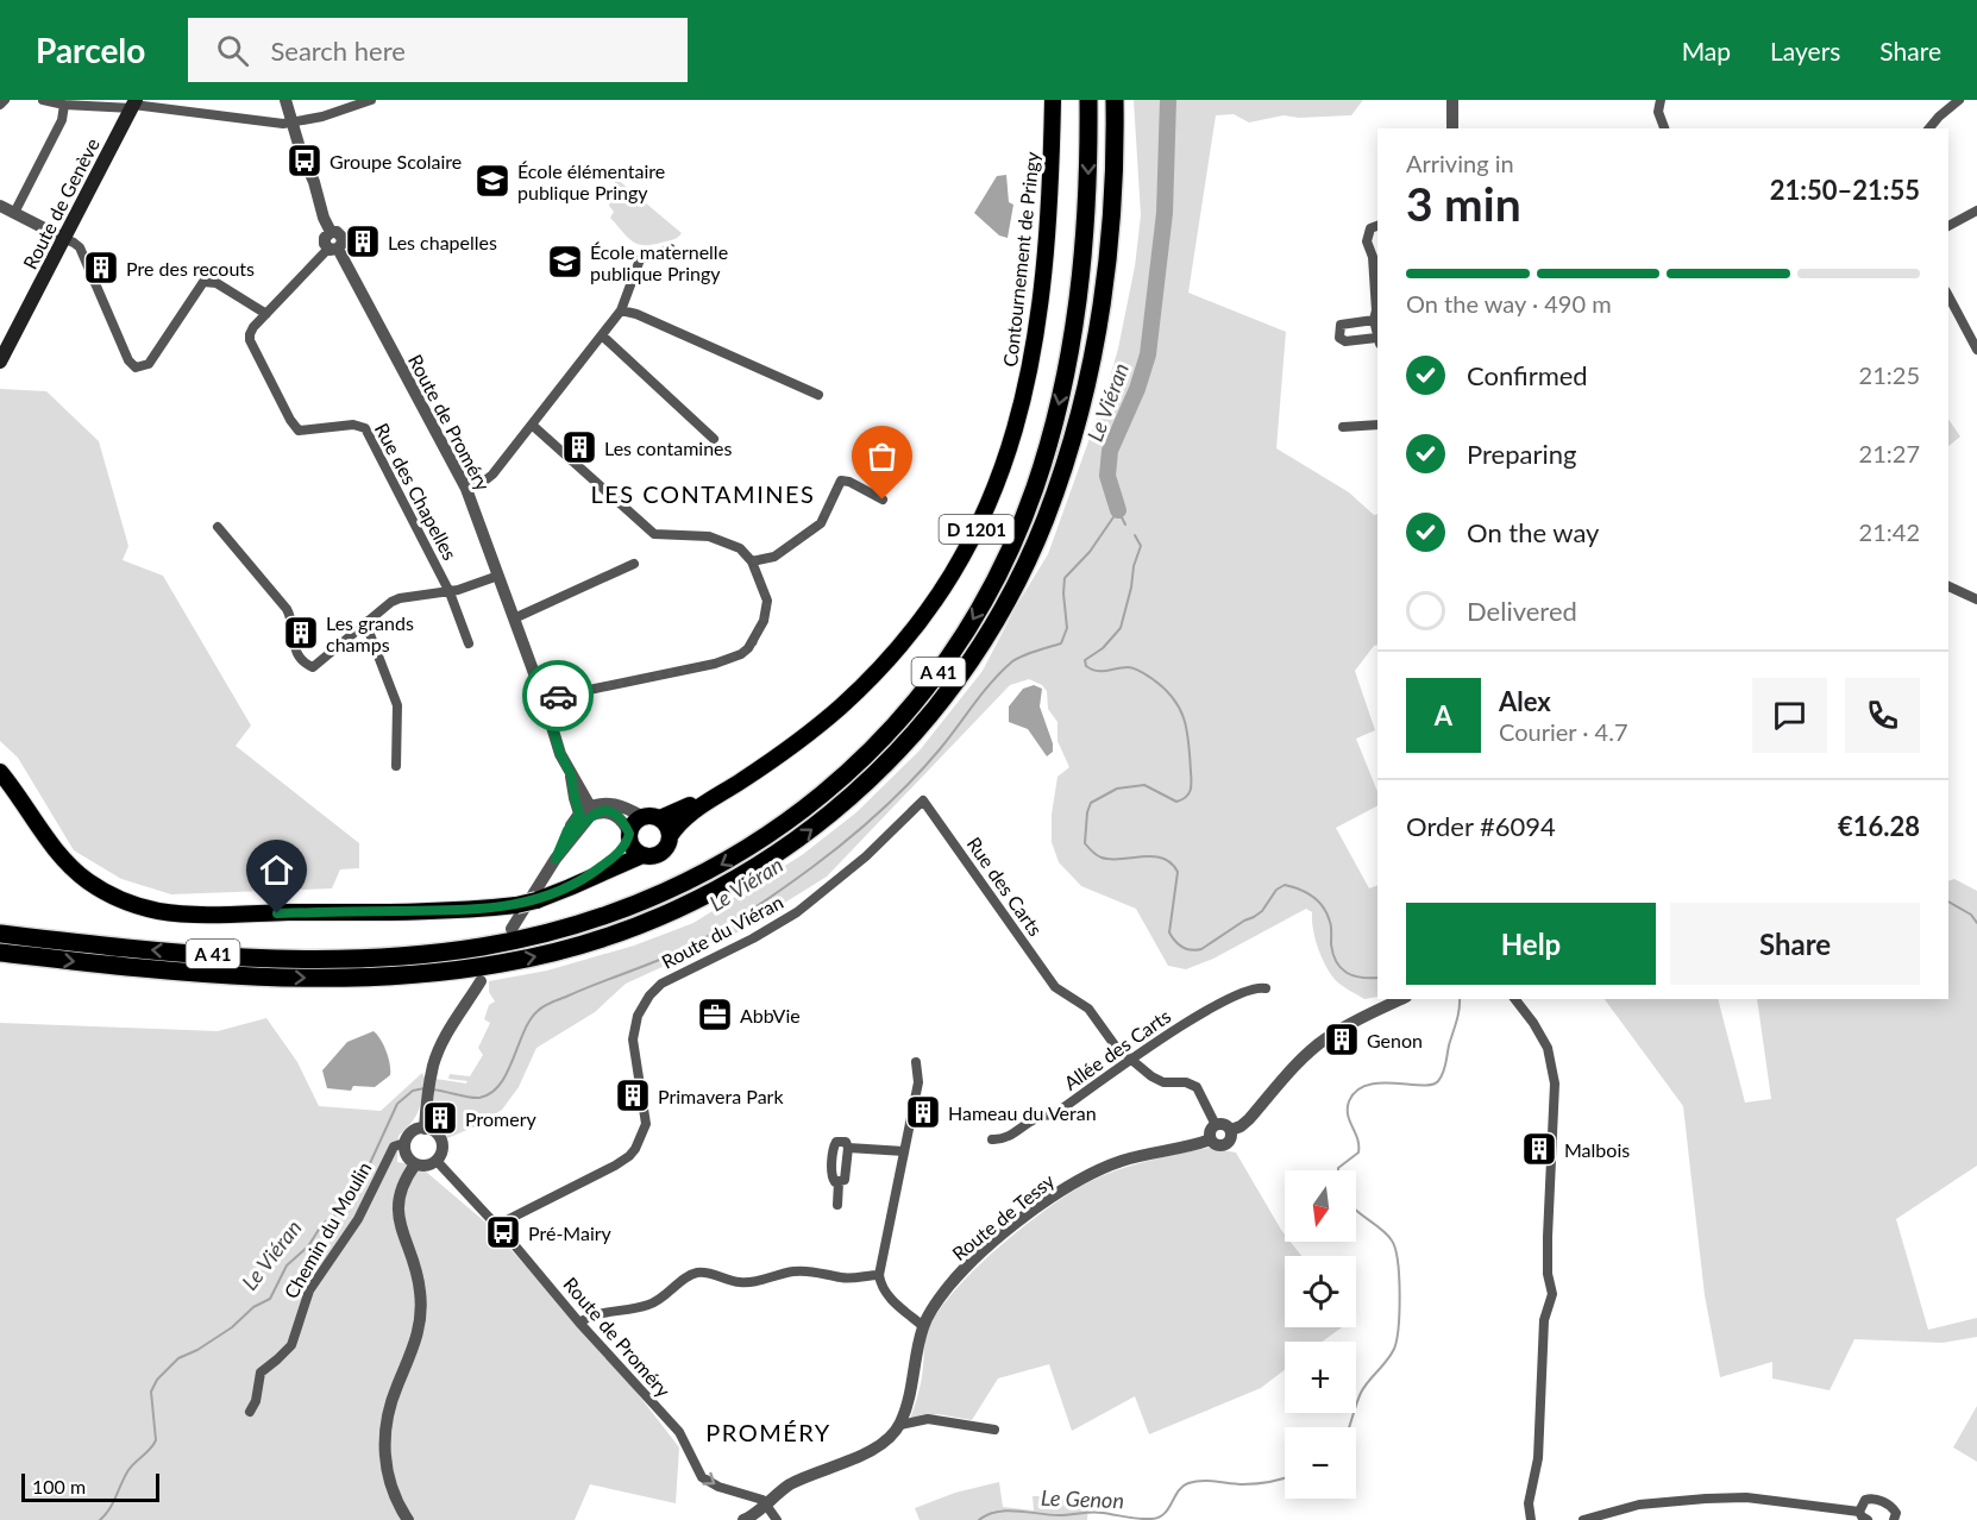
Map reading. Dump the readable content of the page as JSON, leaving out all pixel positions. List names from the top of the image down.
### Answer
{
  "streets": {
    "highway": ["Contournement de Pringy", "D 1201", "A 41"],
    "main road": ["Route de Genève"],
    "street": [
      "Route de Proméry",
      "Rue des Chapelles",
      "Rue des Carts",
      "Route du Viéran",
      "Allée des Carts",
      "Route de Tessy",
      "Chemin du Moulin"
    ]
  },
  "crossings": [
    ["Route de Proméry", "Rue des Chapelles"],
    ["Route de Proméry", "Route du Viéran"],
    ["Route de Proméry", "Chemin du Moulin"],
    ["Rue des Carts", "Route du Viéran"],
    ["Rue des Carts", "Allée des Carts"],
    ["Rue des Carts", "Route de Tessy"]
  ],
  "districts": ["LES CONTAMINES", "PROMÉRY"],
  "water": ["Le Viéran", "Le Genon"],
  "places": {
    "bus stop": ["Groupe Scolaire", "Pré-Mairy"],
    "school or university": ["École élémentaire publique Pringy", "École maternelle publique Pringy"],
    "building": [
      "Les chapelles",
      "Pre des recouts",
      "Les contamines",
      "Les grands champs",
      "Genon",
      "Primavera Park",
      "Hameau du Veran",
      "Promery",
      "Malbois"
    ],
    "office": ["AbbVie"]
  },
  "scale_bar": "100 m",
  "north": "bottom",
  "page": {
    "header": "Parcelo",
    "search": "Search here",
    "nav": ["Map", "Layers", "Share"],
    "heading": ["3 min", "Arriving in", "21:50–21:55"],
    "panel": [
      "Alex",
      "Courier · 4.7",
      "Order #6094",
      "€16.28"
    ],
    "bar": "On the way · 490 m",
    "list": [
      ["Confirmed", "21:25"],
      ["Preparing", "21:27"],
      ["On the way", "21:42"],
      "Delivered"
    ],
    "round": "A",
    "buttons": ["Help", "Share"],
    "map_buttons": ["+", "−"],
    "scale": "100 m"
  }
}
